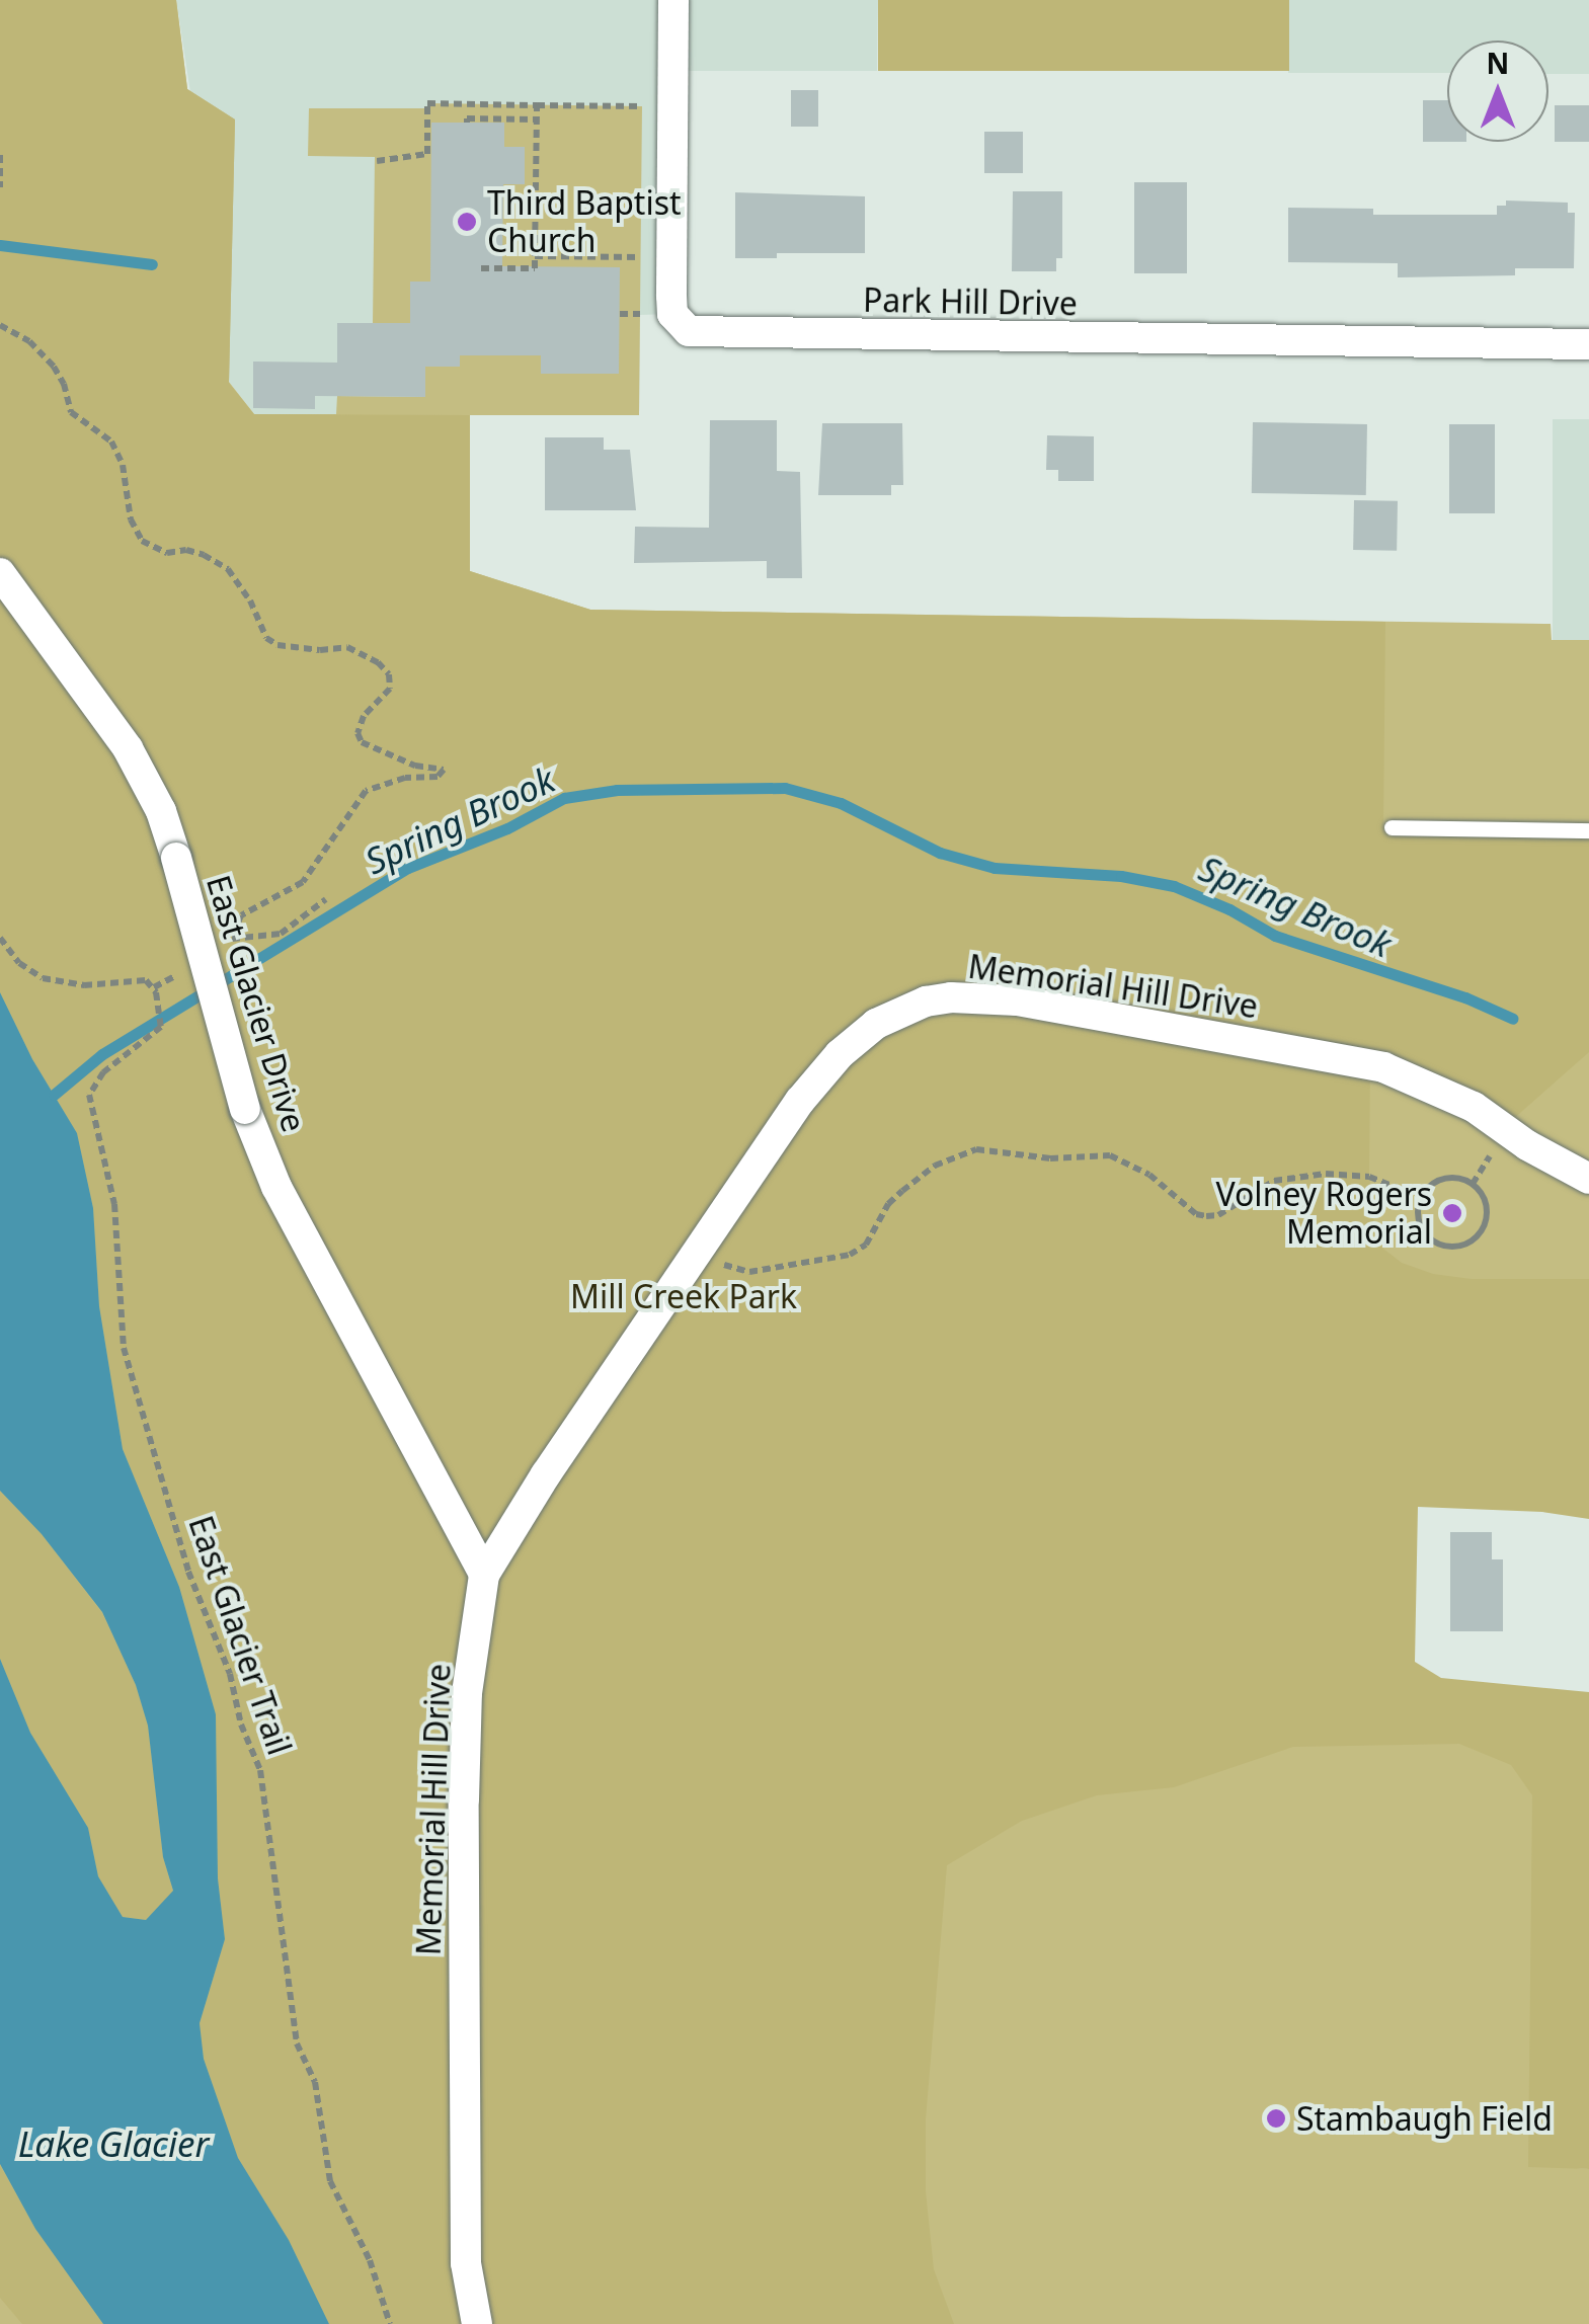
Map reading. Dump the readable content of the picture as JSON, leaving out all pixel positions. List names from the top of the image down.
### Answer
{
  "streets": {
    "street": ["Park Hill Drive", "Memorial Hill Drive", "East Glacier Drive"],
    "path": ["East Glacier Trail"]
  },
  "crossings": [
    ["Memorial Hill Drive", "East Glacier Drive"]
  ],
  "water": ["Spring Brook", "Lake Glacier"],
  "parks": ["Mill Creek Park"],
  "places": ["Third Baptist Church", "Volney Rogers Memorial", "Stambaugh Field"],
  "north": "top"
}
